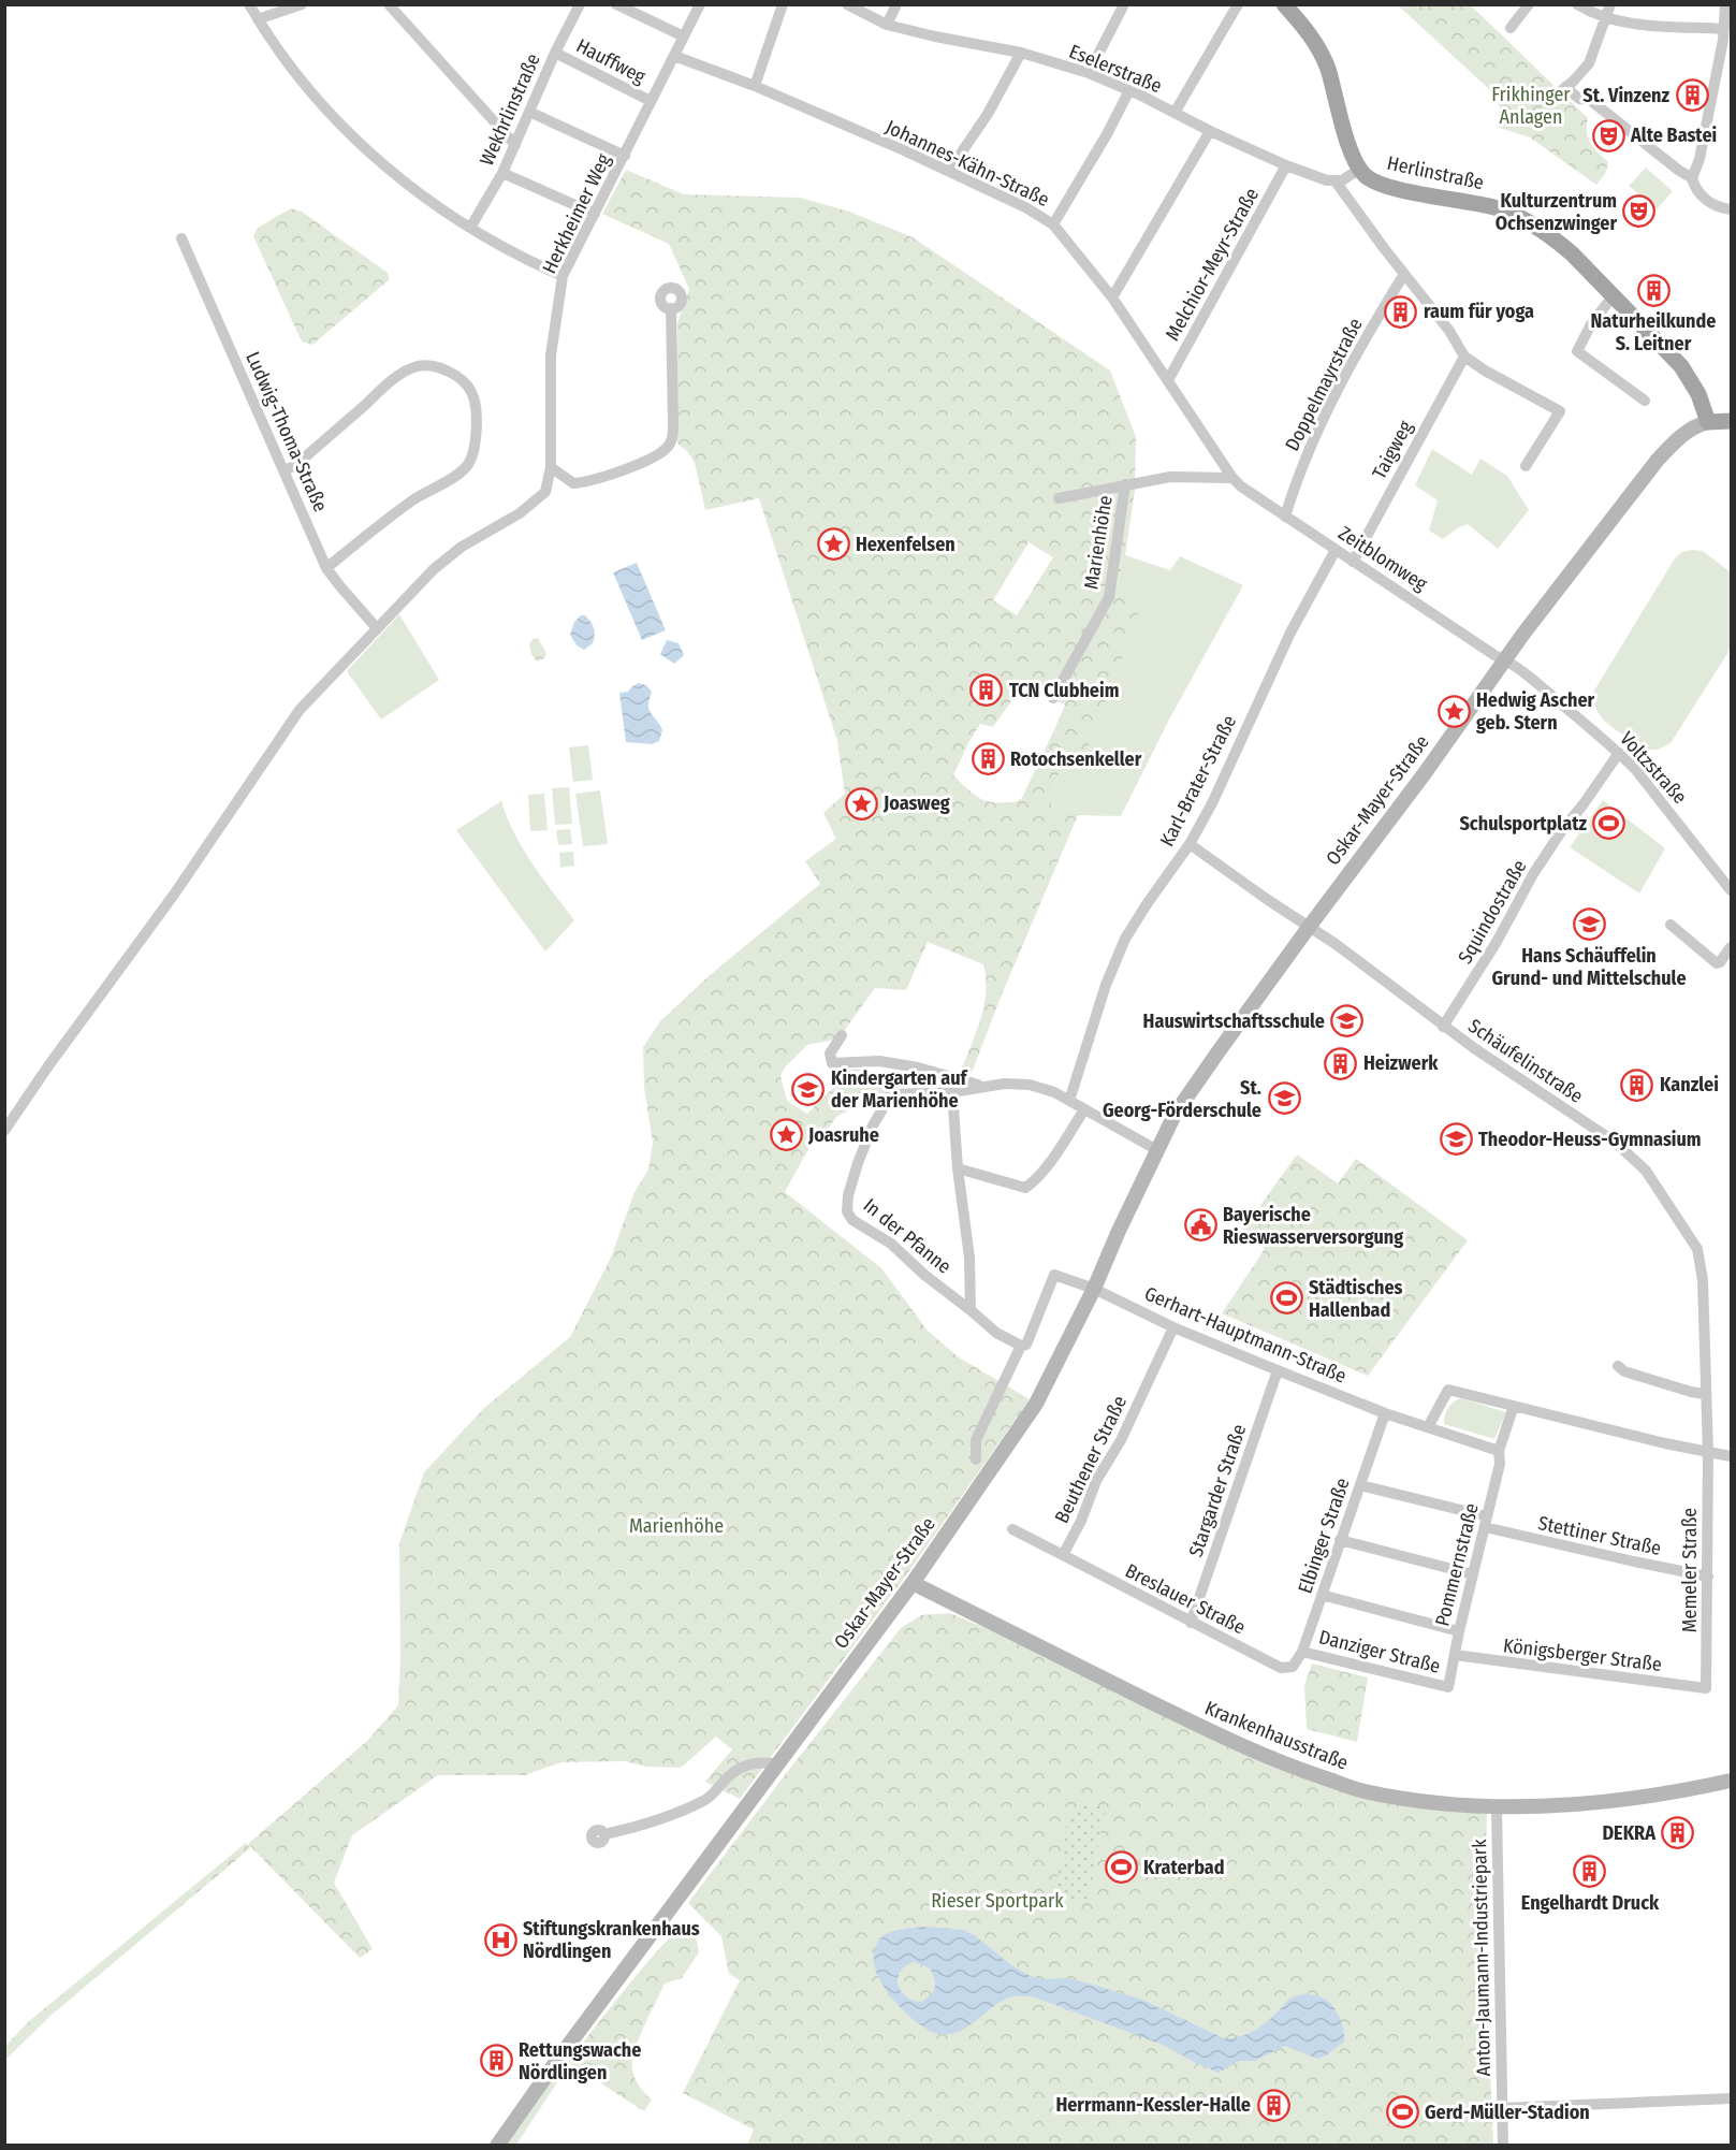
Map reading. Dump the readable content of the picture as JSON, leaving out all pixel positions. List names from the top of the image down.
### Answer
{
  "streets": {
    "main road": ["Herlinstraße", "Oskar-Mayer-Straße", "Krankenhausstraße"],
    "street": [
      "Hauffweg",
      "Eselerstraße",
      "Wekhrlinstraße",
      "Johannes-Kähn-Straße",
      "Herkheimer Weg",
      "Melchior-Meyr-Straße",
      "Doppelmayrstraße",
      "Ludwig-Thoma-Straße",
      "Taigweg",
      "Marienhöhe",
      "Zeitblomweg",
      "Voltzstraße",
      "Karl-Brater-Straße",
      "Squindostraße",
      "Schäufelinstraße",
      "In der Pfanne",
      "Gerhart-Hauptmann-Straße",
      "Beuthener Straße",
      "Stargarder Straße",
      "Elbinger Straße",
      "Stettiner Straße",
      "Pommernstraße",
      "Memeler Straße",
      "Breslauer Straße",
      "Danziger Straße",
      "Königsberger Straße",
      "Anton-Jaumann-Industriepark"
    ]
  },
  "crossings": [
    ["Hauffweg", "Wekhrlinstraße"],
    ["Hauffweg", "Herkheimer Weg"],
    ["Eselerstraße", "Melchior-Meyr-Straße"],
    ["Johannes-Kähn-Straße", "Herkheimer Weg"],
    ["Johannes-Kähn-Straße", "Melchior-Meyr-Straße"],
    ["Johannes-Kähn-Straße", "Zeitblomweg"],
    ["Herlinstraße", "Oskar-Mayer-Straße"],
    ["Herkheimer Weg", "Ludwig-Thoma-Straße"],
    ["Doppelmayrstraße", "Zeitblomweg"],
    ["Taigweg", "Zeitblomweg"],
    ["Zeitblomweg", "Voltzstraße"],
    ["Zeitblomweg", "Karl-Brater-Straße"],
    ["Zeitblomweg", "Oskar-Mayer-Straße"],
    ["Voltzstraße", "Oskar-Mayer-Straße"],
    ["Voltzstraße", "Squindostraße"],
    ["Karl-Brater-Straße", "Schäufelinstraße"],
    ["Karl-Brater-Straße", "In der Pfanne"],
    ["Oskar-Mayer-Straße", "Schäufelinstraße"],
    ["Oskar-Mayer-Straße", "In der Pfanne"],
    ["Oskar-Mayer-Straße", "Gerhart-Hauptmann-Straße"],
    ["Oskar-Mayer-Straße", "Krankenhausstraße"],
    ["Squindostraße", "Schäufelinstraße"],
    ["Schäufelinstraße", "Memeler Straße"],
    ["Gerhart-Hauptmann-Straße", "Beuthener Straße"],
    ["Gerhart-Hauptmann-Straße", "Stargarder Straße"],
    ["Gerhart-Hauptmann-Straße", "Elbinger Straße"],
    ["Gerhart-Hauptmann-Straße", "Pommernstraße"],
    ["Beuthener Straße", "Breslauer Straße"],
    ["Stargarder Straße", "Breslauer Straße"],
    ["Elbinger Straße", "Stettiner Straße"],
    ["Elbinger Straße", "Breslauer Straße"],
    ["Elbinger Straße", "Danziger Straße"],
    ["Stettiner Straße", "Pommernstraße"],
    ["Stettiner Straße", "Memeler Straße"],
    ["Pommernstraße", "Danziger Straße"],
    ["Pommernstraße", "Königsberger Straße"],
    ["Memeler Straße", "Königsberger Straße"],
    ["Krankenhausstraße", "Anton-Jaumann-Industriepark"]
  ],
  "parks": ["Frikhinger Anlagen", "Marienhöhe", "Rieser Sportpark"],
  "places": {
    "building": [
      "St. Vinzenz",
      "Naturheilkunde S. Leitner",
      "raum für yoga",
      "TCN Clubheim",
      "Rotochsenkeller",
      "Heizwerk",
      "Kanzlei",
      "DEKRA",
      "Engelhardt Druck",
      "Rettungswache Nördlingen",
      "Herrmann-Kessler-Halle"
    ],
    "theatre": ["Alte Bastei", "Kulturzentrum Ochsenzwinger"],
    "place": [
      "Hexenfelsen",
      "Hedwig Ascher geb. Stern",
      "Joasweg",
      "Joasruhe"
    ],
    "sports": [
      "Schulsportplatz",
      "Städtisches Hallenbad",
      "Kraterbad",
      "Gerd-Müller-Stadion"
    ],
    "school or university": [
      "Hans Schäuffelin Grund- und Mittelschule",
      "Hauswirtschaftsschule",
      "Kindergarten auf der Marienhöhe",
      "St. Georg-Förderschule",
      "Theodor-Heuss-Gymnasium"
    ],
    "public building": ["Bayerische Rieswasserversorgung"],
    "hospital": ["Stiftungskrankenhaus Nördlingen"]
  }
}
